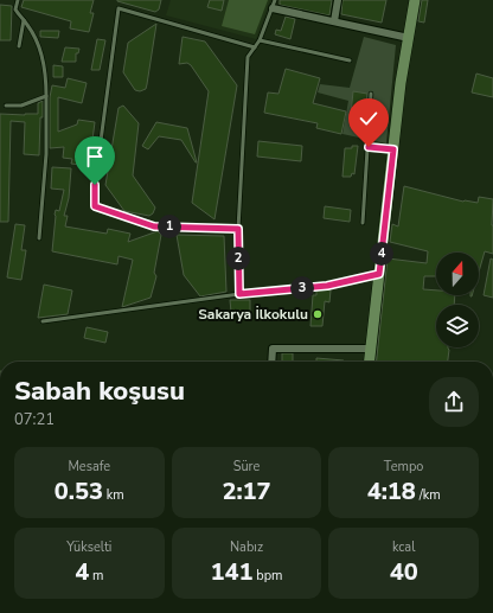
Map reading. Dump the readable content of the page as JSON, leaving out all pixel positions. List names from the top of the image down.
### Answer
{
  "places": ["Sakarya İlkokulu"],
  "north": "top",
  "page": {
    "pins": [
      "1",
      "4",
      "2",
      "3"
    ],
    "heading": ["Sabah koşusu", "07:21"],
    "stats": [
      ["Mesafe", "0.53 km"],
      ["Süre", "2:17"],
      ["Tempo", "4:18 /km"],
      ["Yükselti", "4 m"],
      ["Nabız", "141 bpm"],
      ["kcal", "40"]
    ]
  }
}
